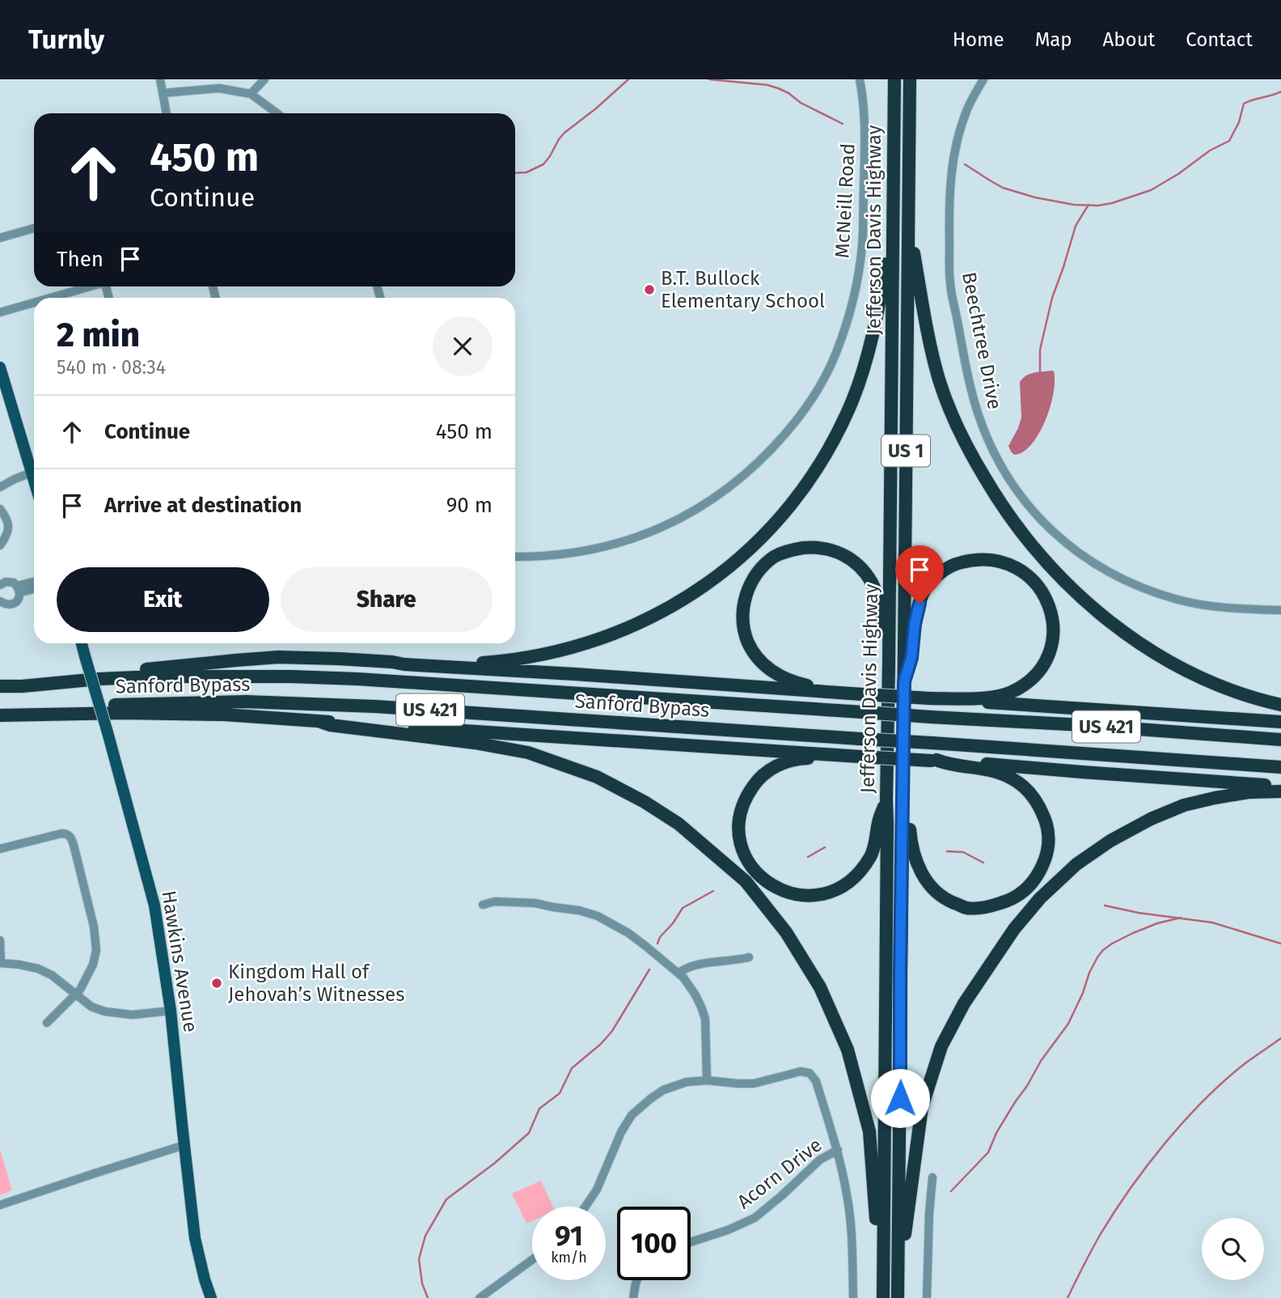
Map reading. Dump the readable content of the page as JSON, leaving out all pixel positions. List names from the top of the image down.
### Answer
{
  "streets": {
    "highway": [
      "Jefferson Davis Highway",
      "US 1",
      "Sanford Bypass",
      "US 421"
    ],
    "main road": ["Hawkins Avenue"],
    "street": ["McNeill Road", "Beechtree Drive", "Acorn Drive"]
  },
  "places": ["B.T. Bullock Elementary School", "Kingdom Hall of Jehovah’s Witnesses"],
  "page": {
    "header": "Turnly",
    "nav": [
      "Home",
      "Map",
      "About",
      "Contact"
    ],
    "turn": ["450 m", "Continue"],
    "then": "Then",
    "heading": ["2 min", "540 m · 08:34"],
    "list": [
      {
        "name": "Continue",
        "value": "450 m"
      },
      {
        "name": "Arrive at destination",
        "value": "90 m"
      }
    ],
    "buttons": ["Exit", "Share"],
    "speed": "91 km/h",
    "limit": "100"
  }
}
